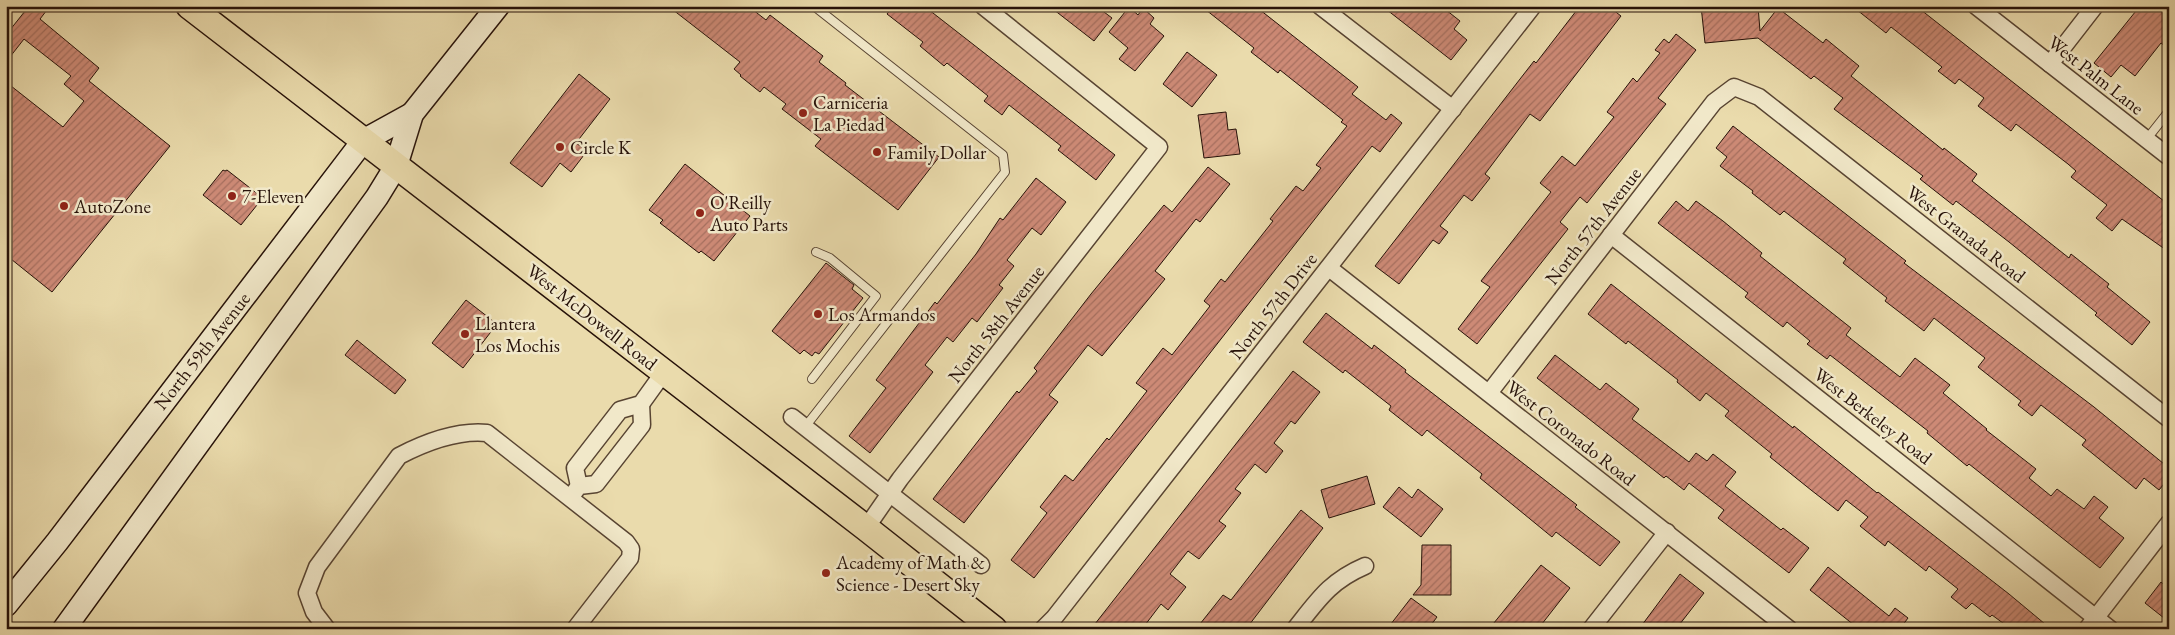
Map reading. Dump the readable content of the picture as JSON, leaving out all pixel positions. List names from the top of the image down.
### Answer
{
  "streets": {
    "main road": ["West McDowell Road", "North 59th Avenue"],
    "street": [
      "West Palm Lane",
      "North 57th Avenue",
      "West Granada Road",
      "North 57th Drive",
      "North 58th Avenue",
      "West Berkeley Road",
      "West Coronado Road"
    ]
  },
  "crossings": [
    ["North 57th Avenue", "West Granada Road"],
    ["North 57th Avenue", "West Berkeley Road"],
    ["North 57th Avenue", "West Coronado Road"],
    ["North 57th Drive", "West Coronado Road"],
    ["West McDowell Road", "North 58th Avenue"],
    ["West McDowell Road", "North 59th Avenue"]
  ],
  "places": [
    "Carniceria La Piedad",
    "Circle K",
    "Family Dollar",
    "7-Eleven",
    "AutoZone",
    "O'Reilly Auto Parts",
    "Los Armandos",
    "Llantera Los Mochis",
    "Academy of Math & Science - Desert Sky"
  ]
}
